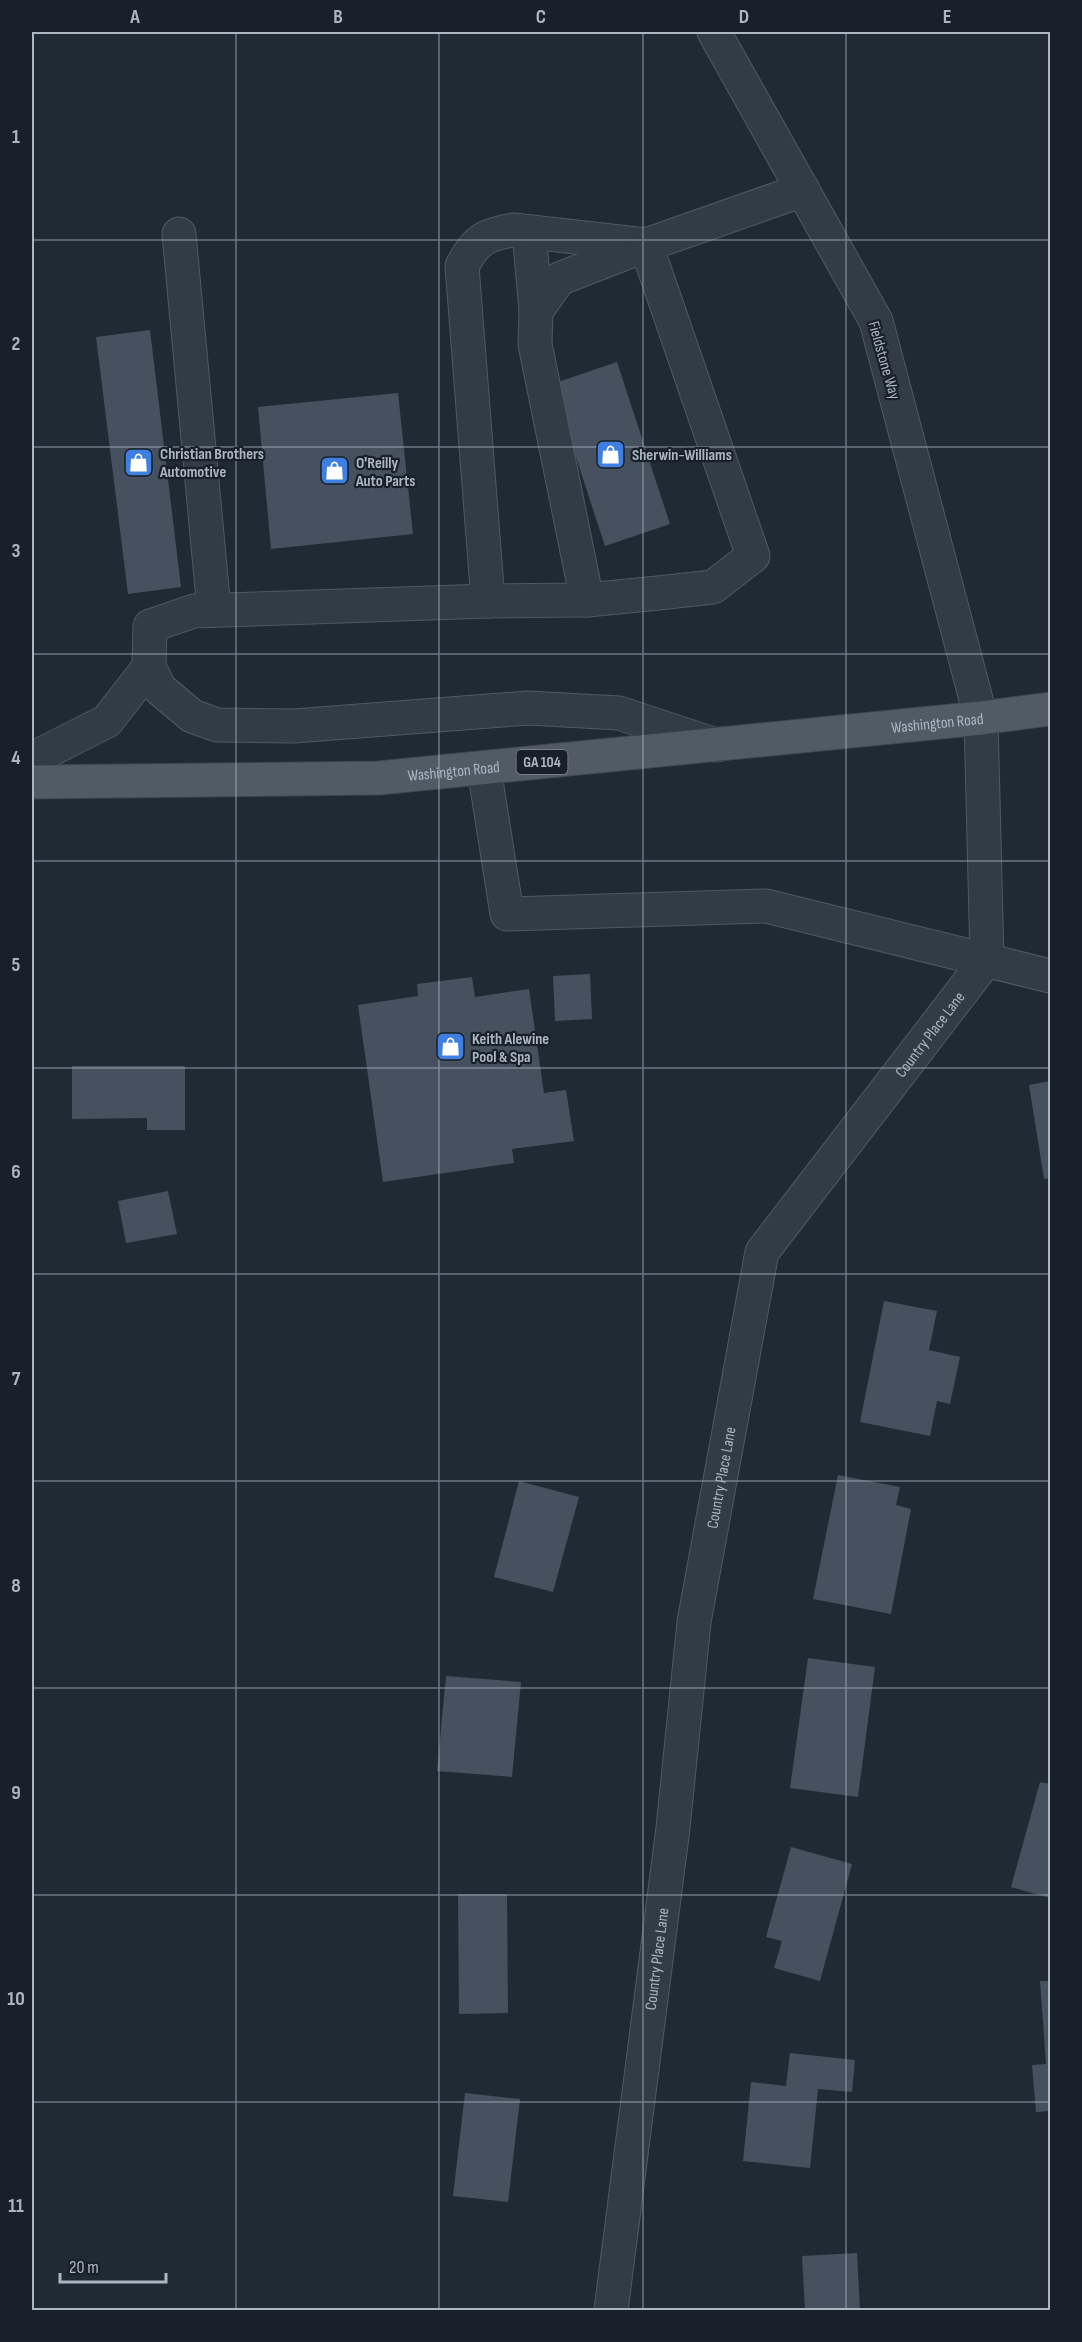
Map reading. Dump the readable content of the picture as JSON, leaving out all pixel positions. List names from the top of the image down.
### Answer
{
  "streets": {
    "main road": ["Washington Road", "GA 104"],
    "street": ["Fieldstone Way", "Country Place Lane"]
  },
  "crossings": [
    ["Fieldstone Way", "Washington Road"]
  ],
  "places": {
    "shop": [
      "Sherwin-Williams",
      "Christian Brothers Automotive",
      "O'Reilly Auto Parts",
      "Keith Alewine Pool & Spa"
    ]
  },
  "scale_bar": "20 m",
  "grid": {
    "columns": [
      "A",
      "B",
      "C",
      "D",
      "E"
    ],
    "rows": [
      "1",
      "2",
      "3",
      "4",
      "5",
      "6",
      "7",
      "8",
      "9",
      "10",
      "11"
    ]
  }
}
